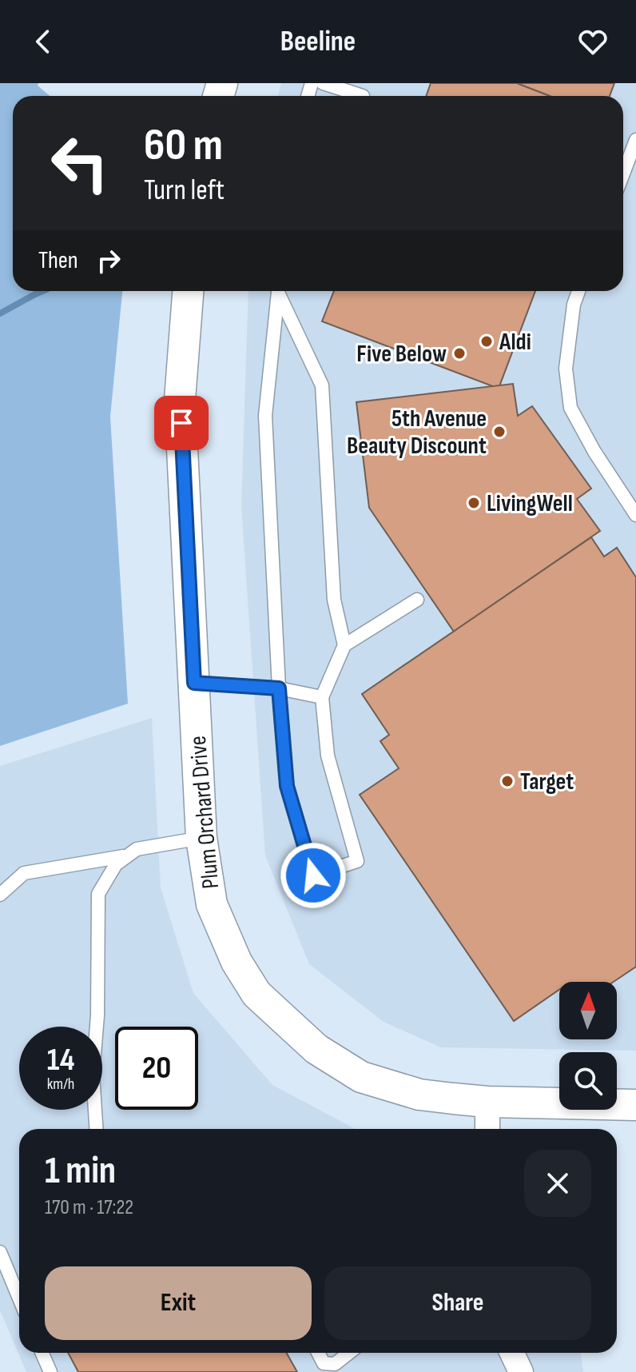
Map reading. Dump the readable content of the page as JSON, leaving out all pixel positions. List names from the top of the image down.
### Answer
{
  "streets": {
    "street": ["Plum Orchard Drive"]
  },
  "places": [
    "Aldi",
    "Five Below",
    "5th Avenue Beauty Discount",
    "LivingWell",
    "Target"
  ],
  "north": "top",
  "page": {
    "header": "Beeline",
    "turn": ["60 m", "Turn left"],
    "then": "Then",
    "speed": "14 km/h",
    "limit": "20",
    "heading": ["1 min", "170 m · 17:22"],
    "buttons": ["Exit", "Share"]
  }
}
